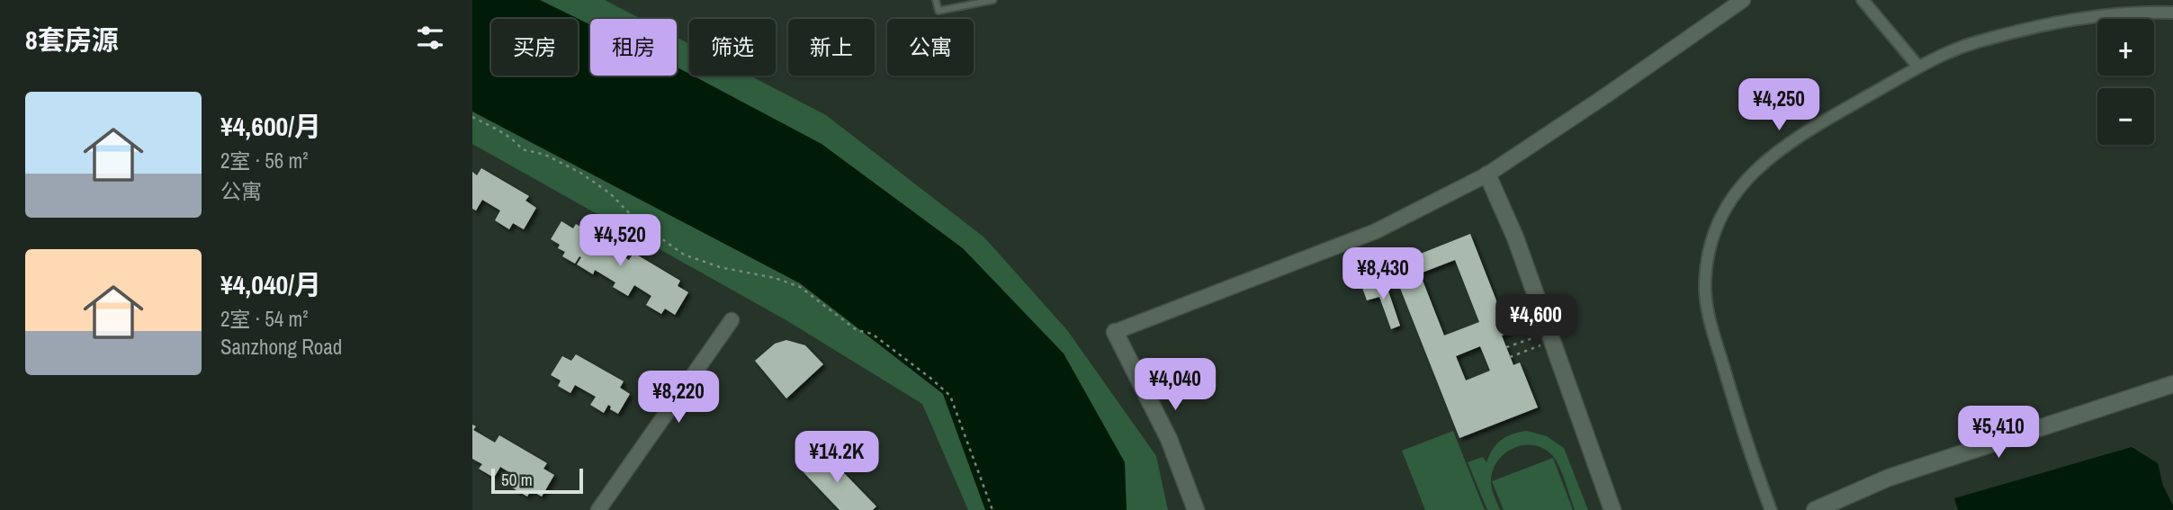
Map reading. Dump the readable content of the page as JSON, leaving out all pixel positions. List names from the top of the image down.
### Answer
{
  "scale_bar": "50 m",
  "page": {
    "heading": "8套房源",
    "map_buttons": ["+", "−"],
    "chip": [
      "买房",
      "租房",
      "筛选",
      "新上",
      "公寓"
    ],
    "list": [
      {
        "name": "¥4,600/月",
        "note": "2室 · 56 m² · 公寓"
      },
      {
        "name": "¥4,040/月",
        "note": "2室 · 54 m² · Sanzhong Road"
      }
    ],
    "price": [
      "¥4,250",
      "¥4,520",
      "¥8,430",
      "¥4,600",
      "¥4,040",
      "¥8,220",
      "¥5,410",
      "¥14.2K"
    ],
    "scale": "50 m"
  }
}
